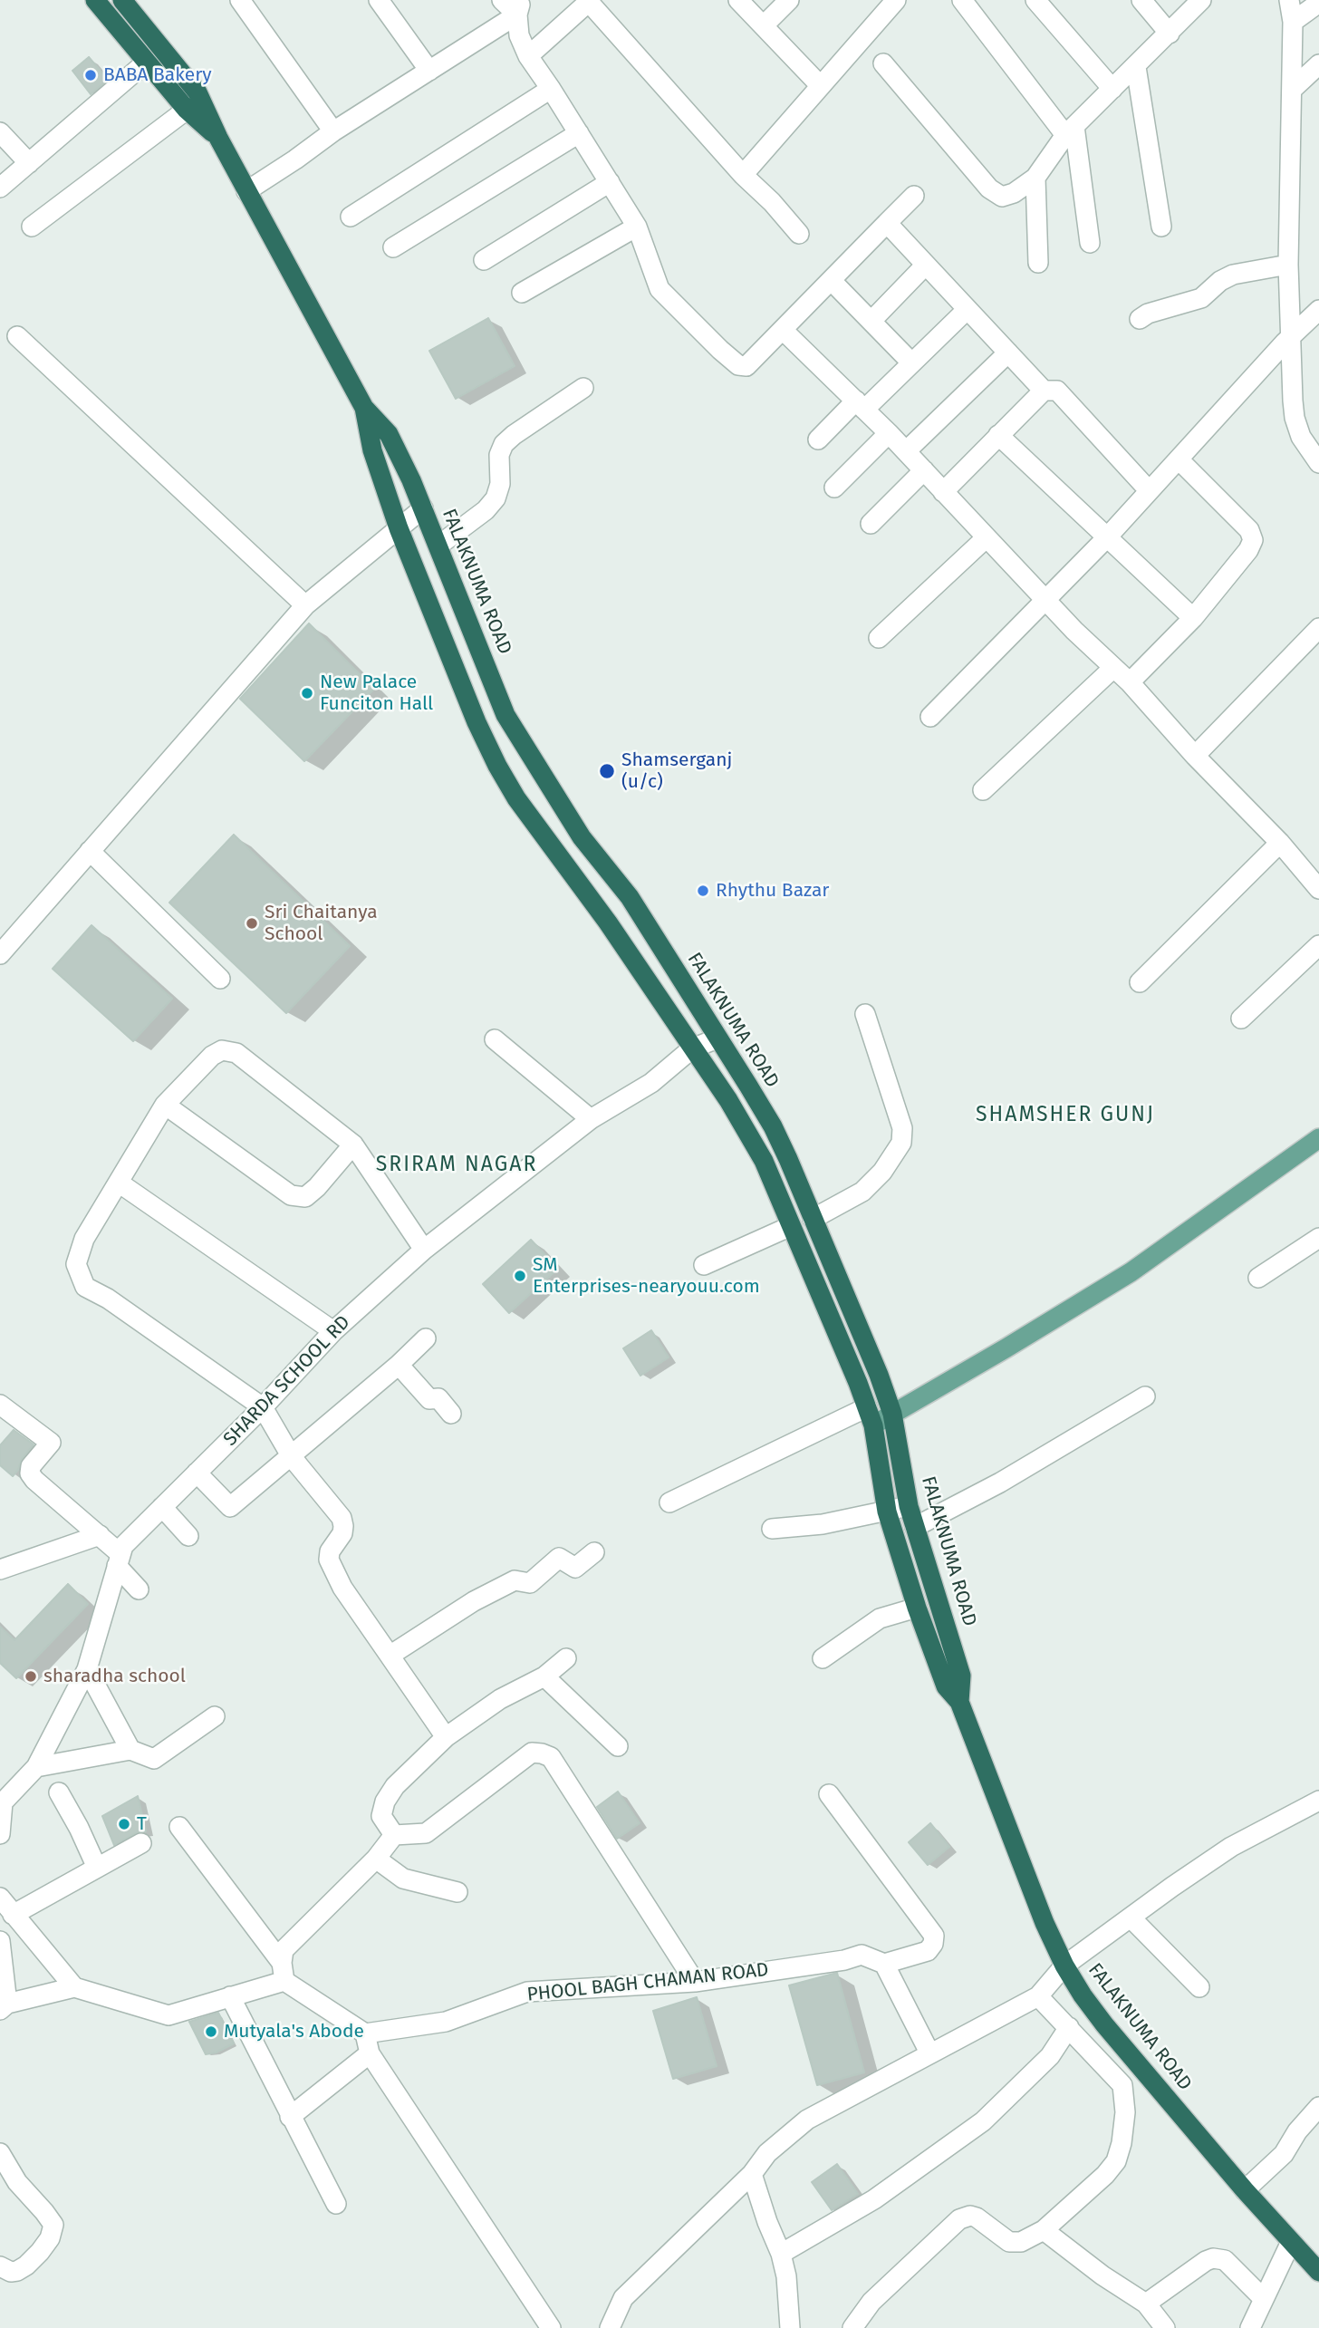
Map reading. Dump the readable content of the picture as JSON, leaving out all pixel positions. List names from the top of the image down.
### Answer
{
  "streets": {
    "highway": ["FALAKNUMA ROAD"],
    "street": ["SHARDA SCHOOL RD", "PHOOL BAGH CHAMAN ROAD"]
  },
  "crossings": [
    ["FALAKNUMA ROAD", "SHARDA SCHOOL RD"]
  ],
  "districts": ["SHAMSHER GUNJ", "SRIRAM NAGAR"],
  "places": [
    "BABA Bakery",
    "New Palace Funciton Hall",
    "Shamserganj (u/c)",
    "Rhythu Bazar",
    "Sri Chaitanya School",
    "SM Enterprises-nearyouu.com",
    "sharadha school",
    "T",
    "Mutyala's Abode"
  ]
}
